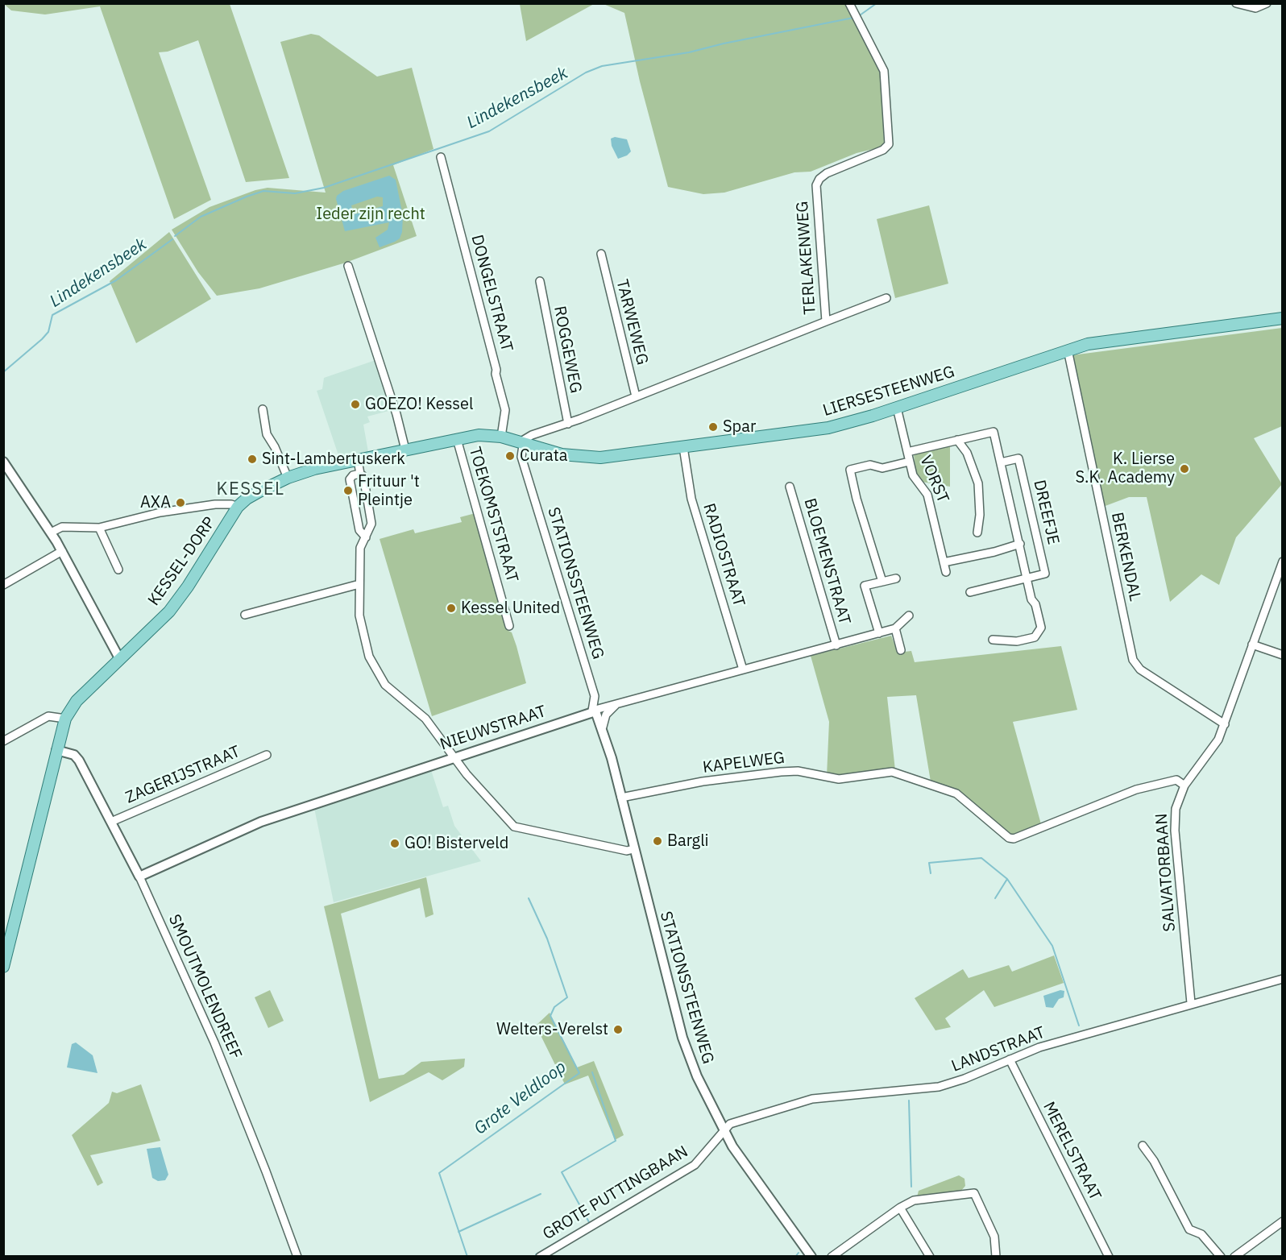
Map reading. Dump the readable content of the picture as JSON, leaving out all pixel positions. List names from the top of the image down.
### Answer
{
  "streets": {
    "main road": ["LIERSESTEENWEG", "KESSEL-DORP"],
    "street": [
      "TERLAKENWEG",
      "DONGELSTRAAT",
      "TARWEWEG",
      "ROGGEWEG",
      "VORST",
      "DREEFJE",
      "TOEKOMSTSTRAAT",
      "RADIOSTRAAT",
      "BERKENDAL",
      "BLOEMENSTRAAT",
      "STATIONSSTEENWEG",
      "NIEUWSTRAAT",
      "KAPELWEG",
      "ZAGERIJSTRAAT",
      "SALVATORBAAN",
      "SMOUTMOLENDREEF",
      "LANDSTRAAT",
      "MERELSTRAAT",
      "GROTE PUTTINGBAAN"
    ]
  },
  "crossings": [
    ["TERLAKENWEG", "TARWEWEG"],
    ["TERLAKENWEG", "ROGGEWEG"],
    ["TERLAKENWEG", "LIERSESTEENWEG"],
    ["TERLAKENWEG", "STATIONSSTEENWEG"],
    ["DONGELSTRAAT", "LIERSESTEENWEG"],
    ["DONGELSTRAAT", "KESSEL-DORP"],
    ["LIERSESTEENWEG", "VORST"],
    ["LIERSESTEENWEG", "RADIOSTRAAT"],
    ["LIERSESTEENWEG", "BERKENDAL"],
    ["LIERSESTEENWEG", "KESSEL-DORP"],
    ["LIERSESTEENWEG", "STATIONSSTEENWEG"],
    ["TOEKOMSTSTRAAT", "KESSEL-DORP"],
    ["RADIOSTRAAT", "NIEUWSTRAAT"],
    ["BERKENDAL", "SALVATORBAAN"],
    ["KESSEL-DORP", "SMOUTMOLENDREEF"],
    ["BLOEMENSTRAAT", "NIEUWSTRAAT"],
    ["STATIONSSTEENWEG", "NIEUWSTRAAT"],
    ["STATIONSSTEENWEG", "KAPELWEG"],
    ["STATIONSSTEENWEG", "LANDSTRAAT"],
    ["STATIONSSTEENWEG", "GROTE PUTTINGBAAN"],
    ["NIEUWSTRAAT", "SMOUTMOLENDREEF"],
    ["KAPELWEG", "SALVATORBAAN"],
    ["ZAGERIJSTRAAT", "SMOUTMOLENDREEF"],
    ["SALVATORBAAN", "LANDSTRAAT"],
    ["LANDSTRAAT", "MERELSTRAAT"],
    ["LANDSTRAAT", "GROTE PUTTINGBAAN"]
  ],
  "districts": ["KESSEL"],
  "water": ["Lindekensbeek", "Grote Veldloop"],
  "parks": ["Ieder zijn recht"],
  "places": [
    "GOEZO! Kessel",
    "Spar",
    "Curata",
    "Sint-Lambertuskerk",
    "K. Lierse S.K. Academy",
    "Frituur 't Pleintje",
    "AXA",
    "Kessel United",
    "Bargli",
    "GO! Bisterveld",
    "Welters-Verelst"
  ]
}
